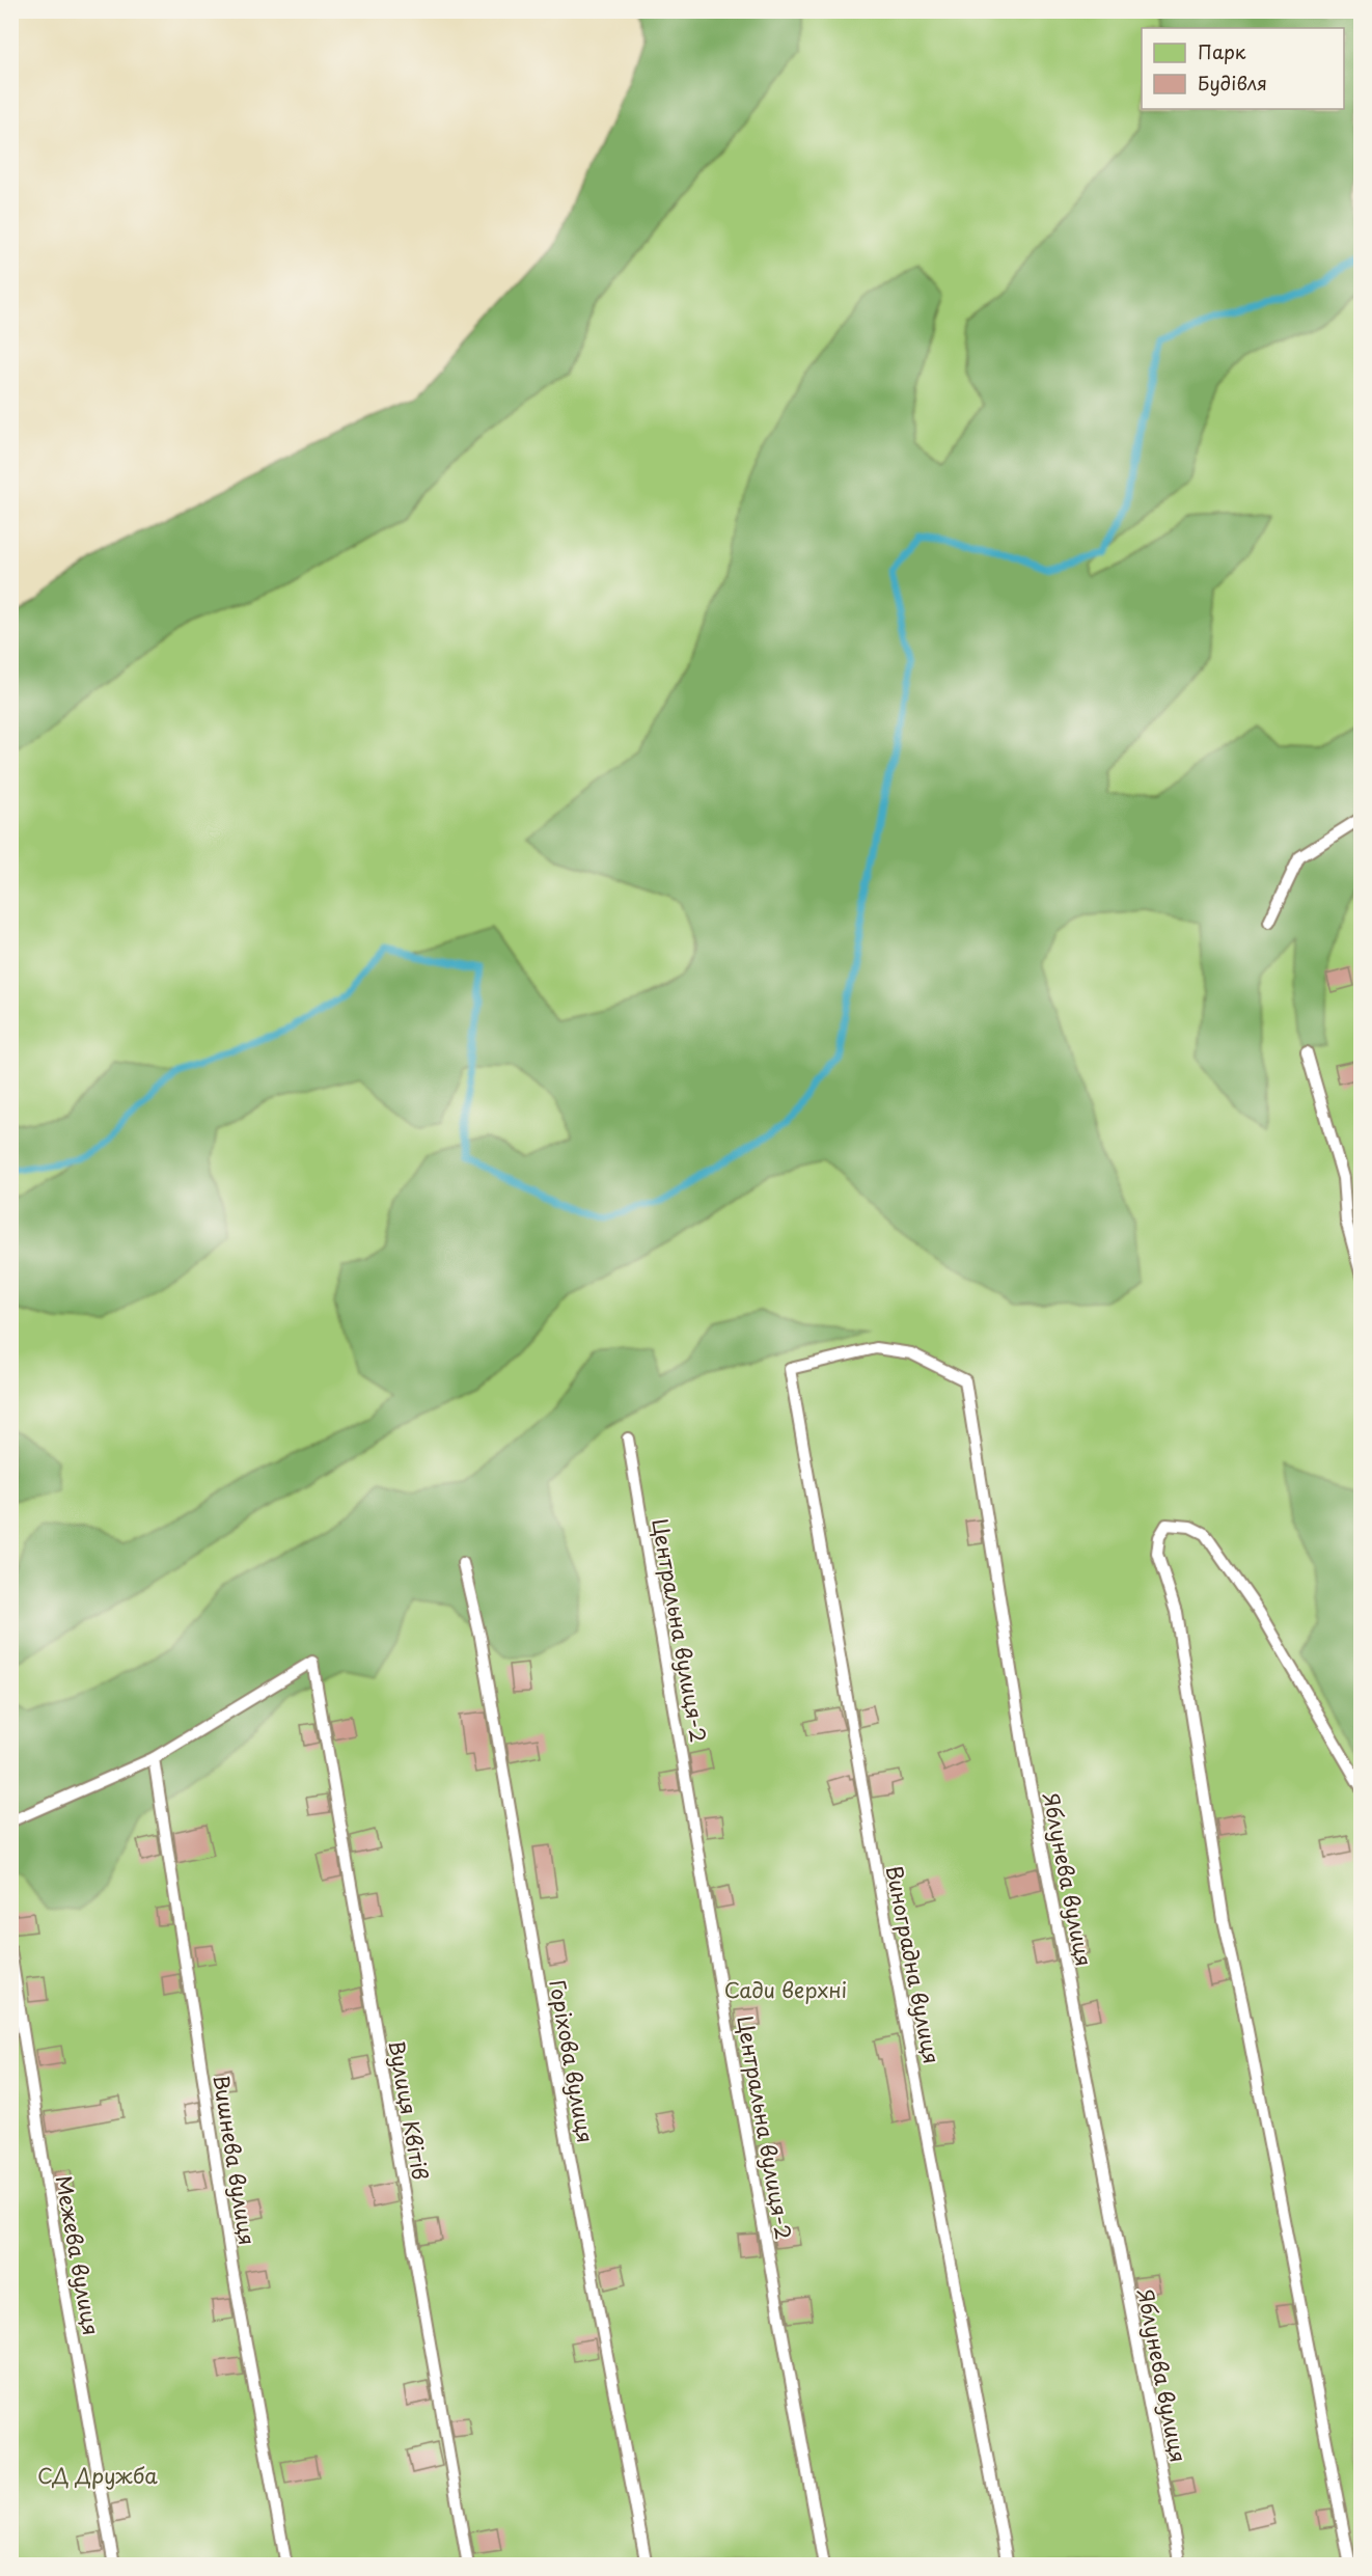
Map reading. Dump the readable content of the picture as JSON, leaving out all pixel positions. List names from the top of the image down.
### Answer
{
  "streets": {
    "lane": [
      "Центральна вулиця-2",
      "Яблунева вулиця",
      "Виноградна вулиця",
      "Горіхова вулиця",
      "Вулиця Квітів",
      "Вишнева вулиця",
      "Межева вулиця"
    ]
  },
  "crossings": [
    ["Яблунева вулиця", "Виноградна вулиця"],
    ["Вулиця Квітів", "Вишнева вулиця"]
  ],
  "parks": ["Сади верхні", "СД Дружба"],
  "legend": ["Парк", "Будівля"]
}
